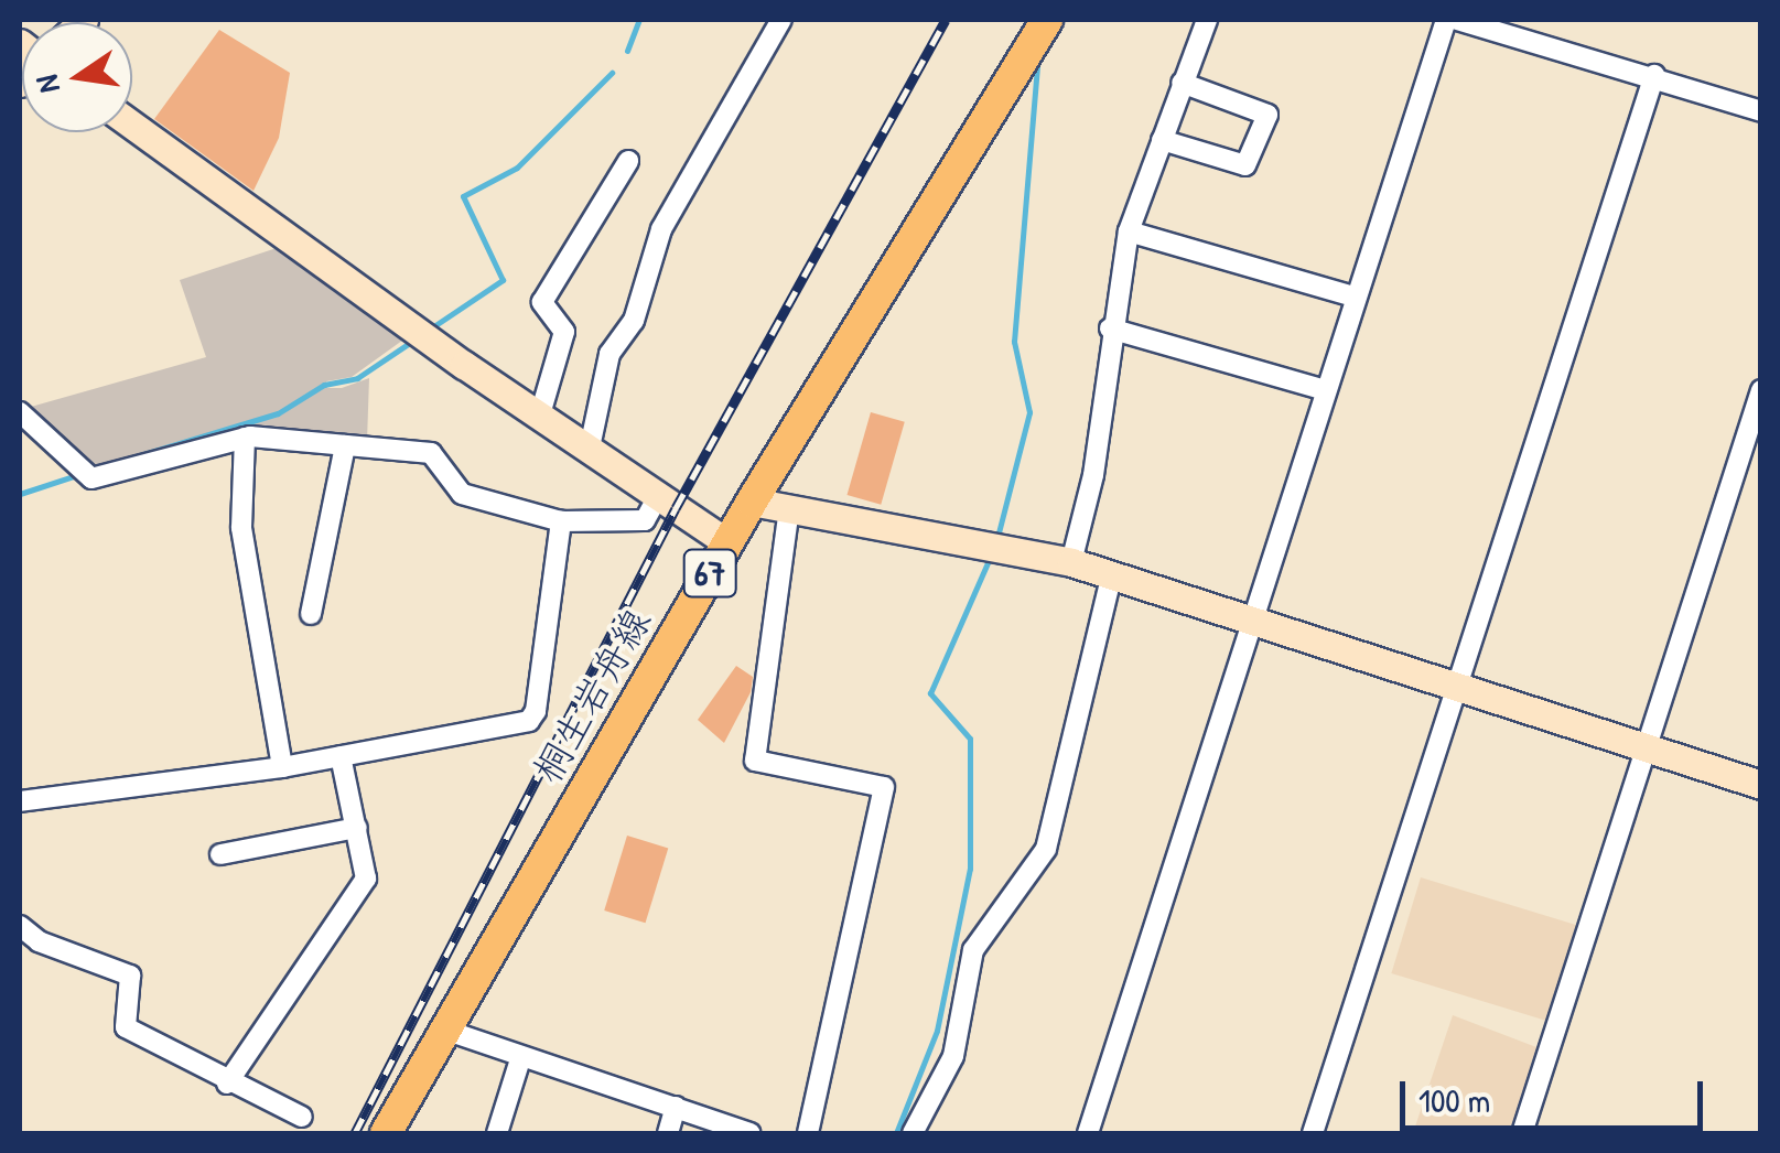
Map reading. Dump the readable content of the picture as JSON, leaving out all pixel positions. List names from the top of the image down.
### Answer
{
  "streets": {
    "main road": ["67", "桐生岩舟線"]
  },
  "scale_bar": "100 m",
  "north": "left"
}
